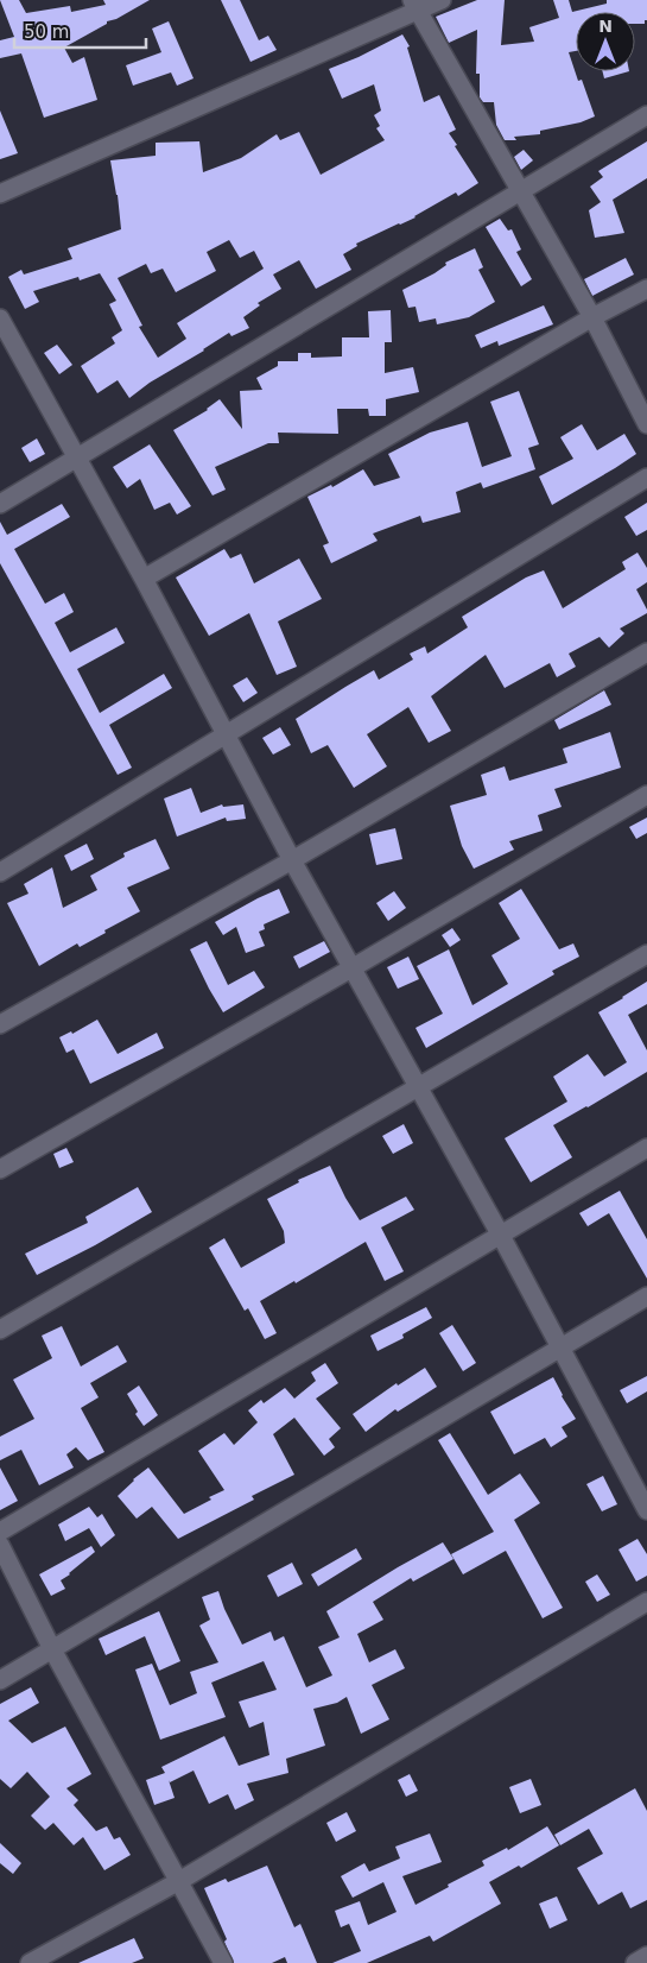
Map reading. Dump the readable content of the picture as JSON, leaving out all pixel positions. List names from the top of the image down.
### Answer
{
  "scale_bar": "50 m",
  "north": "top"
}
